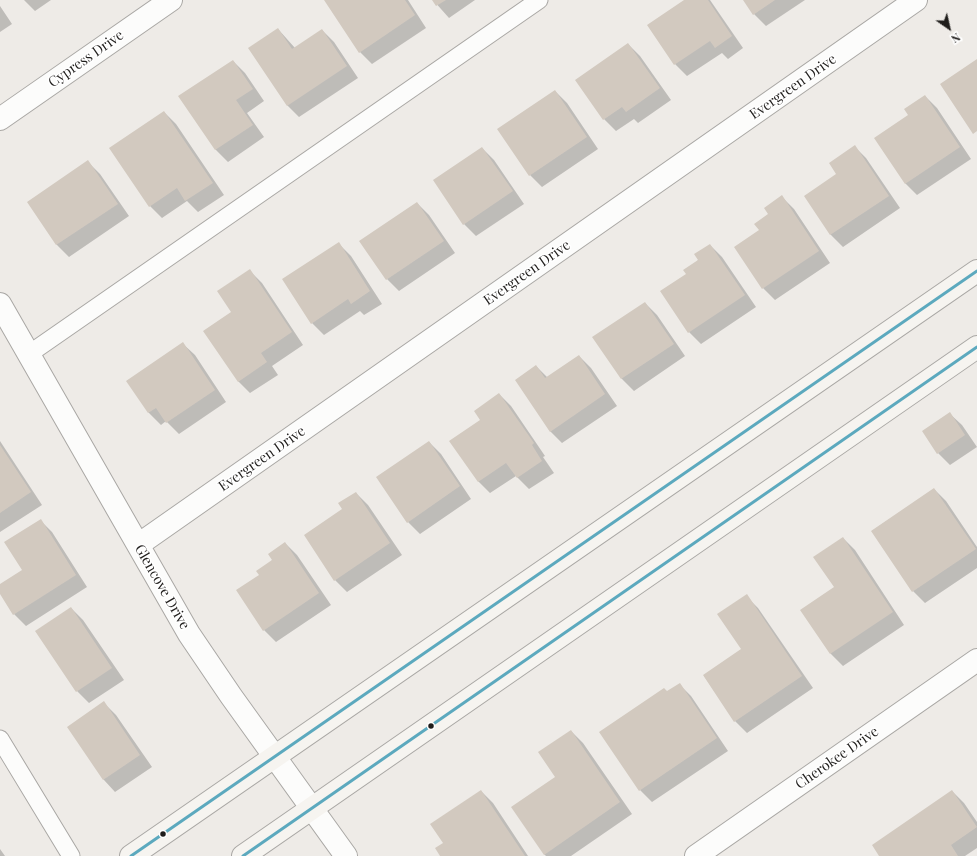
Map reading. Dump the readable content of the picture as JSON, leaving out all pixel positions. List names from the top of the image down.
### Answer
{
  "streets": {
    "street": [
      "Cypress Drive",
      "Evergreen Drive",
      "Glencove Drive",
      "Cherokee Drive"
    ]
  },
  "crossings": [
    ["Evergreen Drive", "Glencove Drive"]
  ],
  "north": "bottom right"
}
